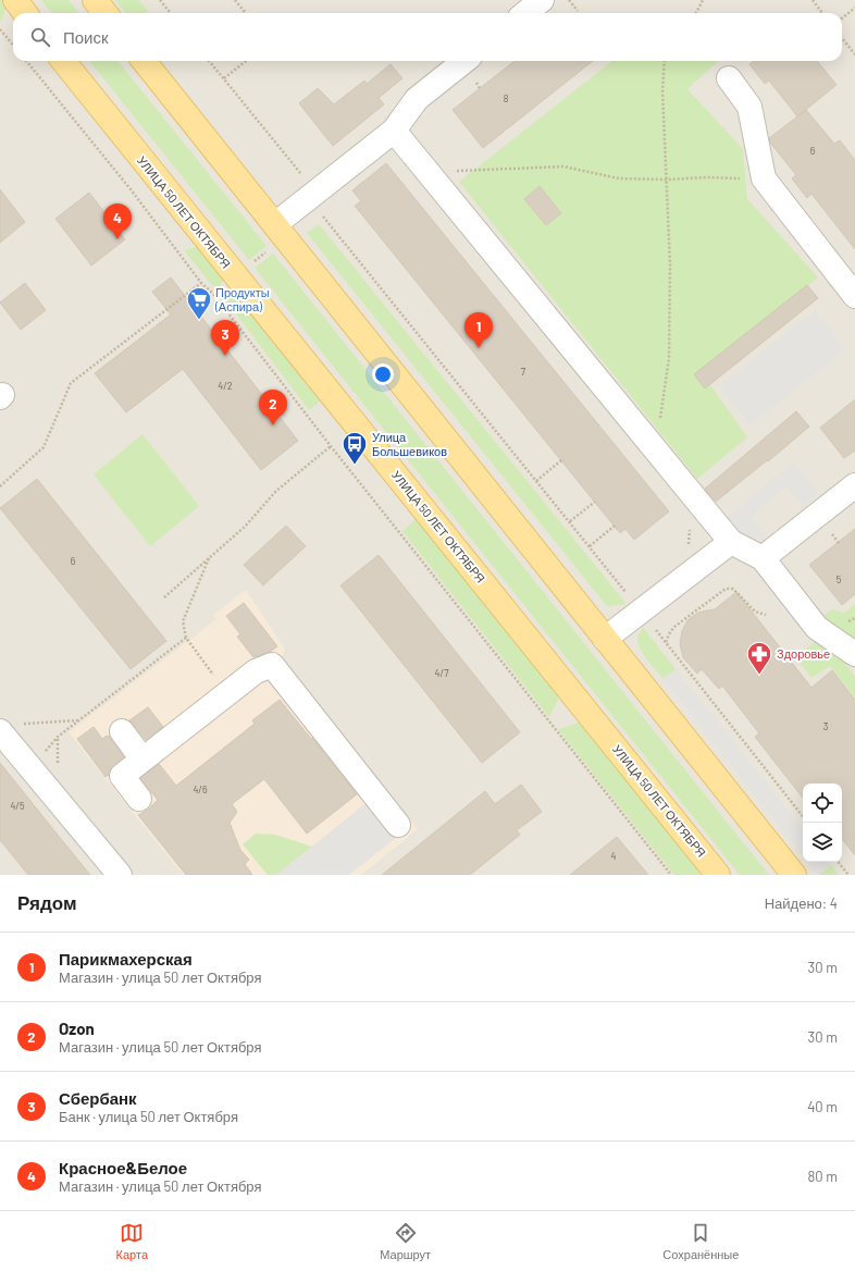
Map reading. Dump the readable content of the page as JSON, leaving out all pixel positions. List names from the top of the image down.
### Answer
{
  "streets": {
    "main road": ["УЛИЦА 50 ЛЕТ ОКТЯБРЯ"]
  },
  "places": {
    "supermarket": ["Продукты (Аспира)"],
    "bus stop": ["Улица Большевиков"],
    "pharmacy": ["Здоровье"]
  },
  "house_numbers": [
    "8",
    "6",
    "7",
    "4/2",
    "6",
    "5",
    "4/7",
    "3",
    "4/6",
    "4/5",
    "4"
  ],
  "page": {
    "search": "Поиск",
    "pins": [
      "4",
      "1",
      "3",
      "2"
    ],
    "heading": ["Рядом", "Найдено: 4"],
    "list": [
      {
        "mark": "1",
        "name": "Парикмахерская",
        "note": "Магазин · улица 50 лет Октября",
        "value": "30 m"
      },
      {
        "mark": "2",
        "name": "Ozon",
        "note": "Магазин · улица 50 лет Октября",
        "value": "30 m"
      },
      {
        "mark": "3",
        "name": "Сбербанк",
        "note": "Банк · улица 50 лет Октября",
        "value": "40 m"
      },
      {
        "mark": "4",
        "name": "Красное&Белое",
        "note": "Магазин · улица 50 лет Октября",
        "value": "80 m"
      }
    ],
    "nav": ["Карта", "Маршрут", "Сохранённые"]
  }
}
